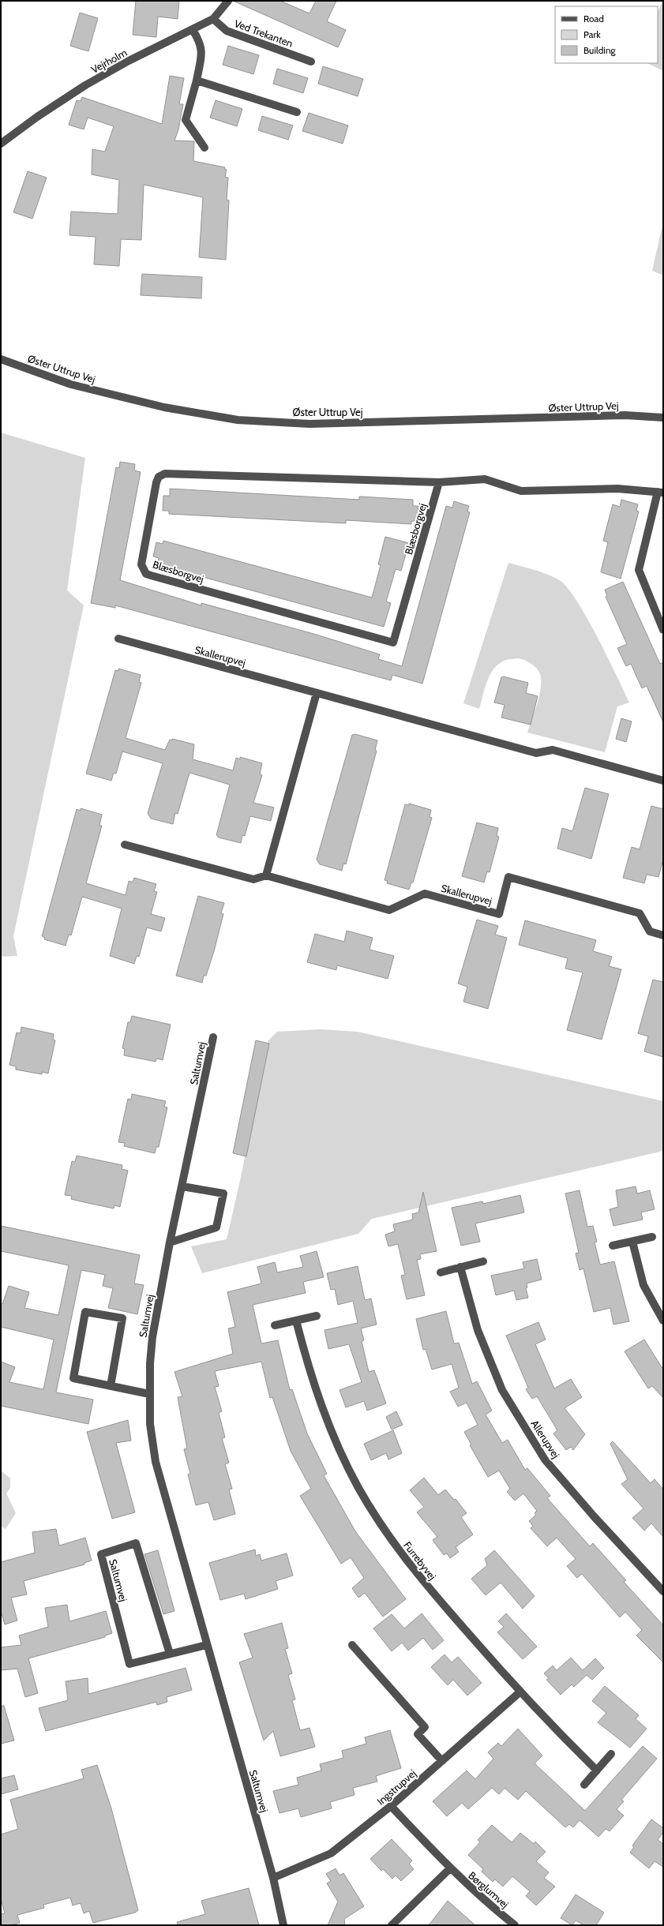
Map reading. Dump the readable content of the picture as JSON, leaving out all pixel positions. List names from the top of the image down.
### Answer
{
  "streets": {
    "street": [
      "Ved Trekanten",
      "Vejrholm",
      "Øster Uttrup Vej",
      "Blæsborgvej",
      "Skallerupvej",
      "Saltumvej",
      "Allerupvej",
      "Furrebyvej",
      "Ingstrupvej",
      "Børglumvej"
    ]
  },
  "crossings": [
    ["Ved Trekanten", "Vejrholm"],
    ["Saltumvej", "Ingstrupvej"],
    ["Furrebyvej", "Ingstrupvej"],
    ["Ingstrupvej", "Børglumvej"]
  ],
  "legend": ["Road", "Park", "Building"]
}
